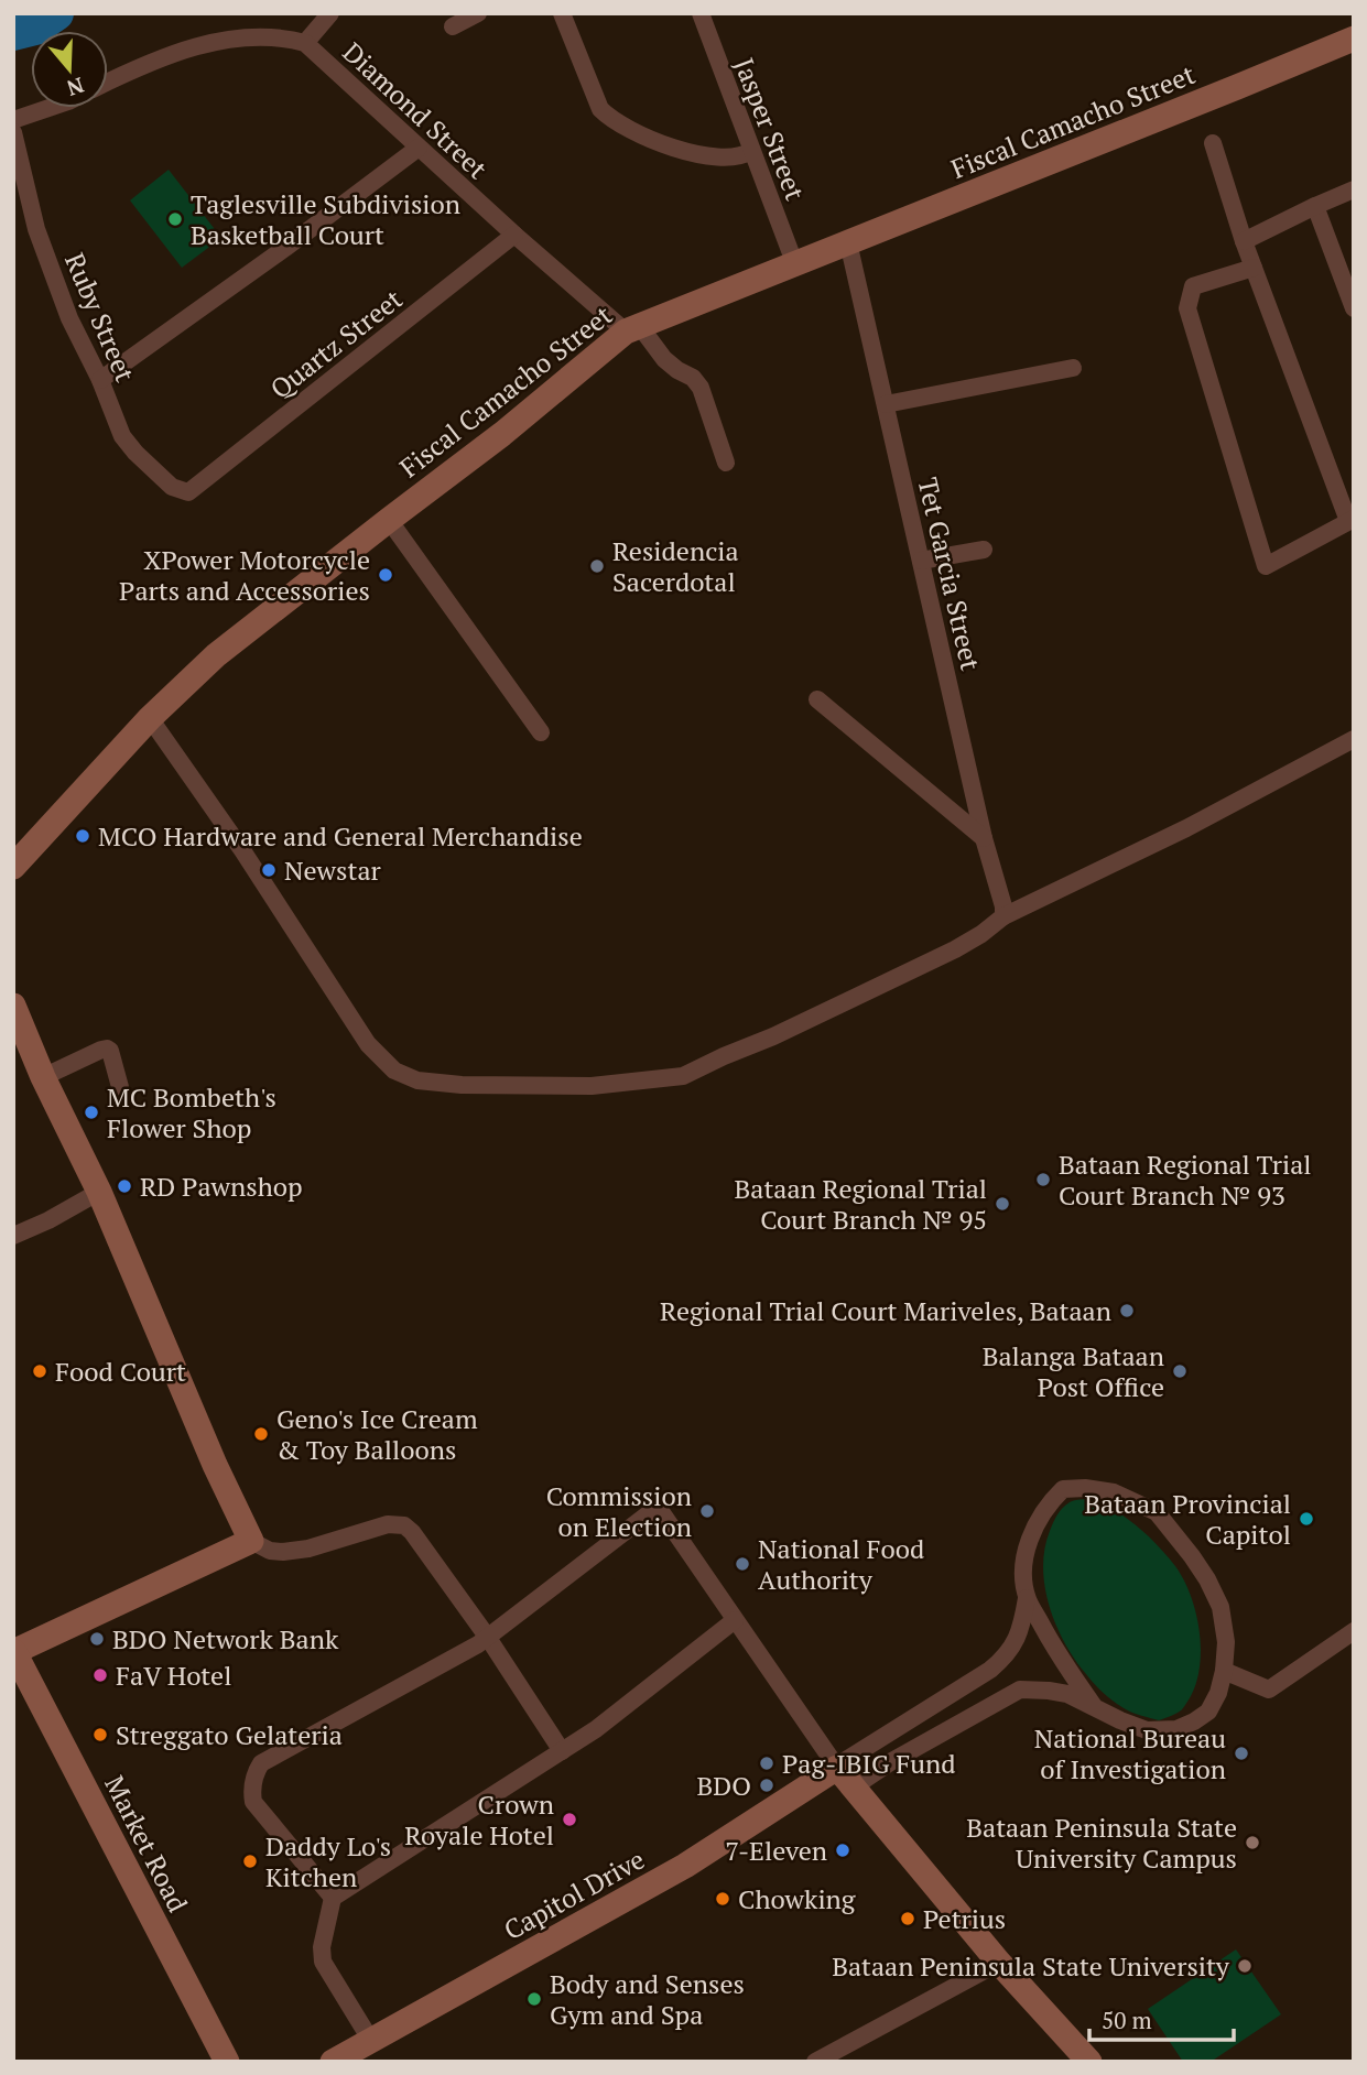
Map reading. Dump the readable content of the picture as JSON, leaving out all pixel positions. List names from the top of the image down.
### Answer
{
  "streets": {
    "street": [
      "Diamond Street",
      "Fiscal Camacho Street",
      "Jasper Street",
      "Ruby Street",
      "Quartz Street",
      "Tet Garcia Street",
      "Market Road",
      "Capitol Drive"
    ]
  },
  "crossings": [
    ["Diamond Street", "Fiscal Camacho Street"],
    ["Diamond Street", "Quartz Street"],
    ["Fiscal Camacho Street", "Jasper Street"],
    ["Fiscal Camacho Street", "Tet Garcia Street"],
    ["Ruby Street", "Quartz Street"]
  ],
  "places": [
    "Taglesville Subdivision Basketball Court",
    "Residencia Sacerdotal",
    "XPower Motorcycle Parts and Accessories",
    "MCO Hardware and General Merchandise",
    "Newstar",
    "MC Bombeth's Flower Shop",
    "Bataan Regional Trial Court Branch № 93",
    "RD Pawnshop",
    "Bataan Regional Trial Court Branch № 95",
    "Regional Trial Court Mariveles, Bataan",
    "Food Court",
    "Balanga Bataan Post Office",
    "Geno's Ice Cream & Toy Balloons",
    "Commission on Election",
    "Bataan Provincial Capitol",
    "National Food Authority",
    "BDO Network Bank",
    "FaV Hotel",
    "Streggato Gelateria",
    "National Bureau of Investigation",
    "Pag-IBIG Fund",
    "BDO",
    "Crown Royale Hotel",
    "Bataan Peninsula State University Campus",
    "7-Eleven",
    "Daddy Lo's Kitchen",
    "Chowking",
    "Petrius",
    "Bataan Peninsula State University",
    "Body and Senses Gym and Spa"
  ],
  "scale_bar": "50 m",
  "north": "bottom"
}
